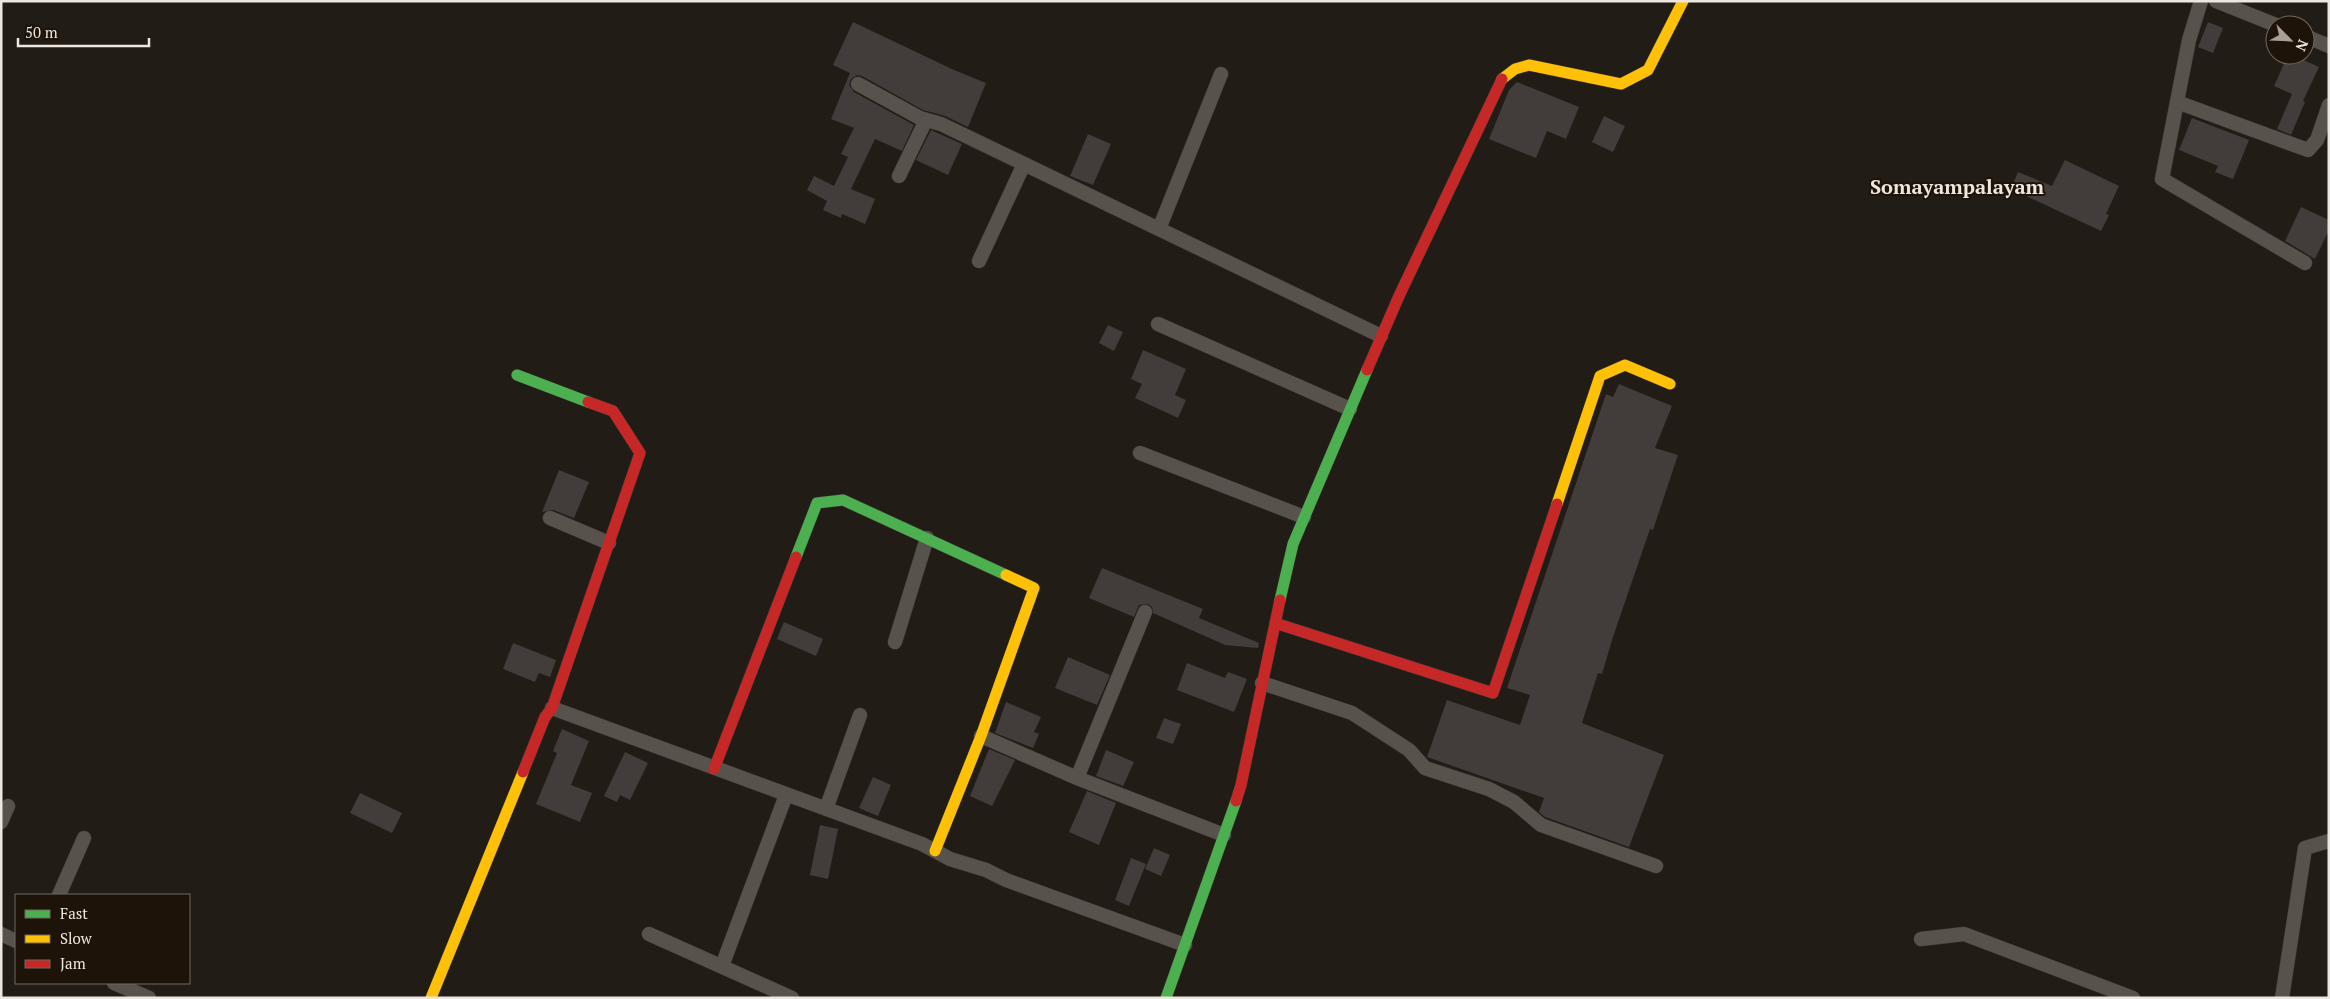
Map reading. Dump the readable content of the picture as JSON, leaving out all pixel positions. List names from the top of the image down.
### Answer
{
  "districts": ["Somayampalayam"],
  "legend": ["Fast", "Slow", "Jam"],
  "scale_bar": "50 m",
  "north": "bottom right"
}
